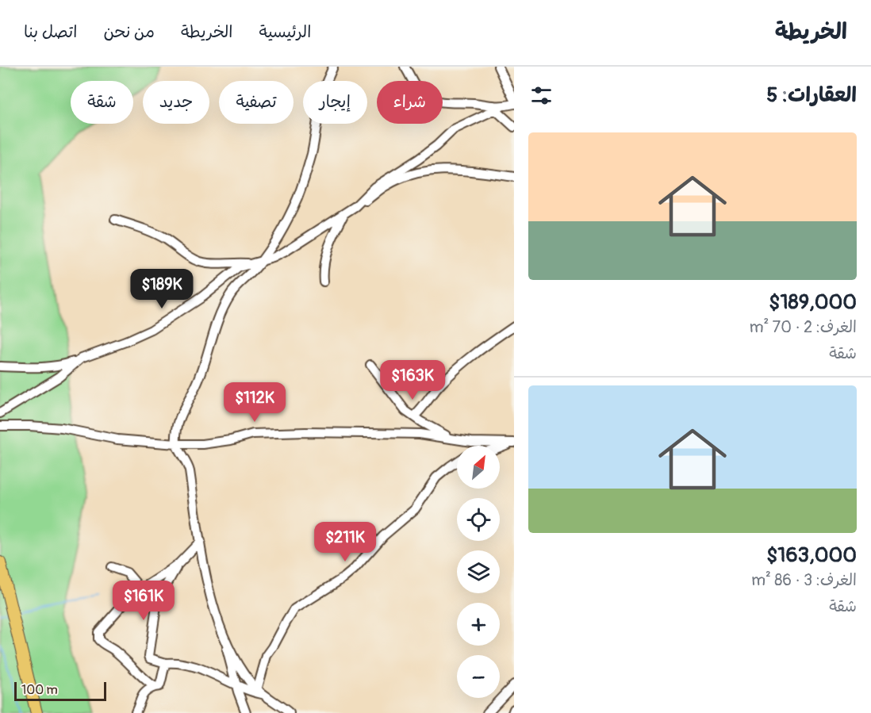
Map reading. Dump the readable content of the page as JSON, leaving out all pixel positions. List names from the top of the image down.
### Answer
{
  "scale_bar": "100 m",
  "north": "top right",
  "page": {
    "header": "الخريطة",
    "nav": [
      "الرئيسية",
      "الخريطة",
      "من نحن",
      "اتصل بنا"
    ],
    "heading": "العقارات: 5",
    "chip": [
      "شراء",
      "إيجار",
      "تصفية",
      "جديد",
      "شقة"
    ],
    "list": [
      {
        "name": "$189,000",
        "note": "الغرف: 2 · 70 m² · شقة"
      },
      {
        "name": "$163,000",
        "note": "الغرف: 3 · 86 m² · شقة"
      }
    ],
    "price": [
      "$189K",
      "$163K",
      "$112K",
      "$211K",
      "$161K"
    ],
    "map_buttons": ["+", "−"],
    "scale": "100 m"
  }
}
